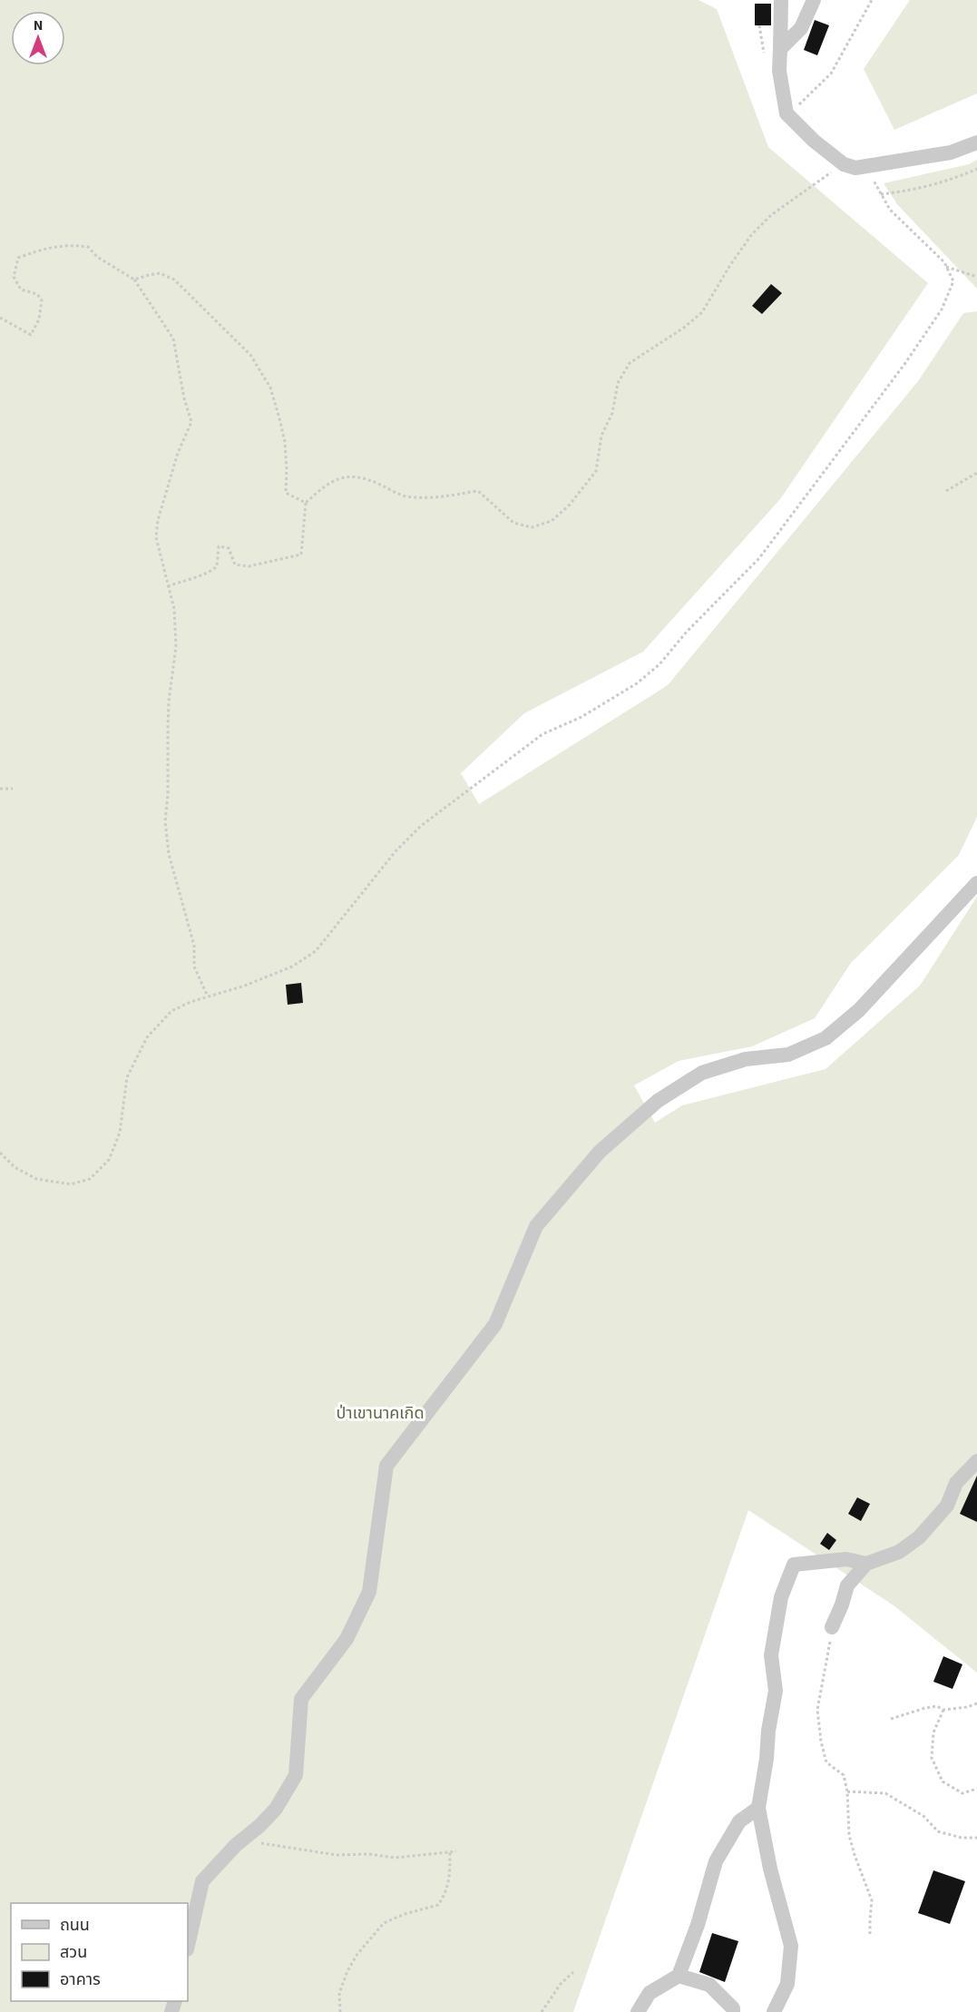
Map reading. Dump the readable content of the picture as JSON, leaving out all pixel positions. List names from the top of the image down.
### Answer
{
  "parks": ["ป่าเขานาคเกิด"],
  "legend": ["ถนน", "สวน", "อาคาร"],
  "north": "top"
}
